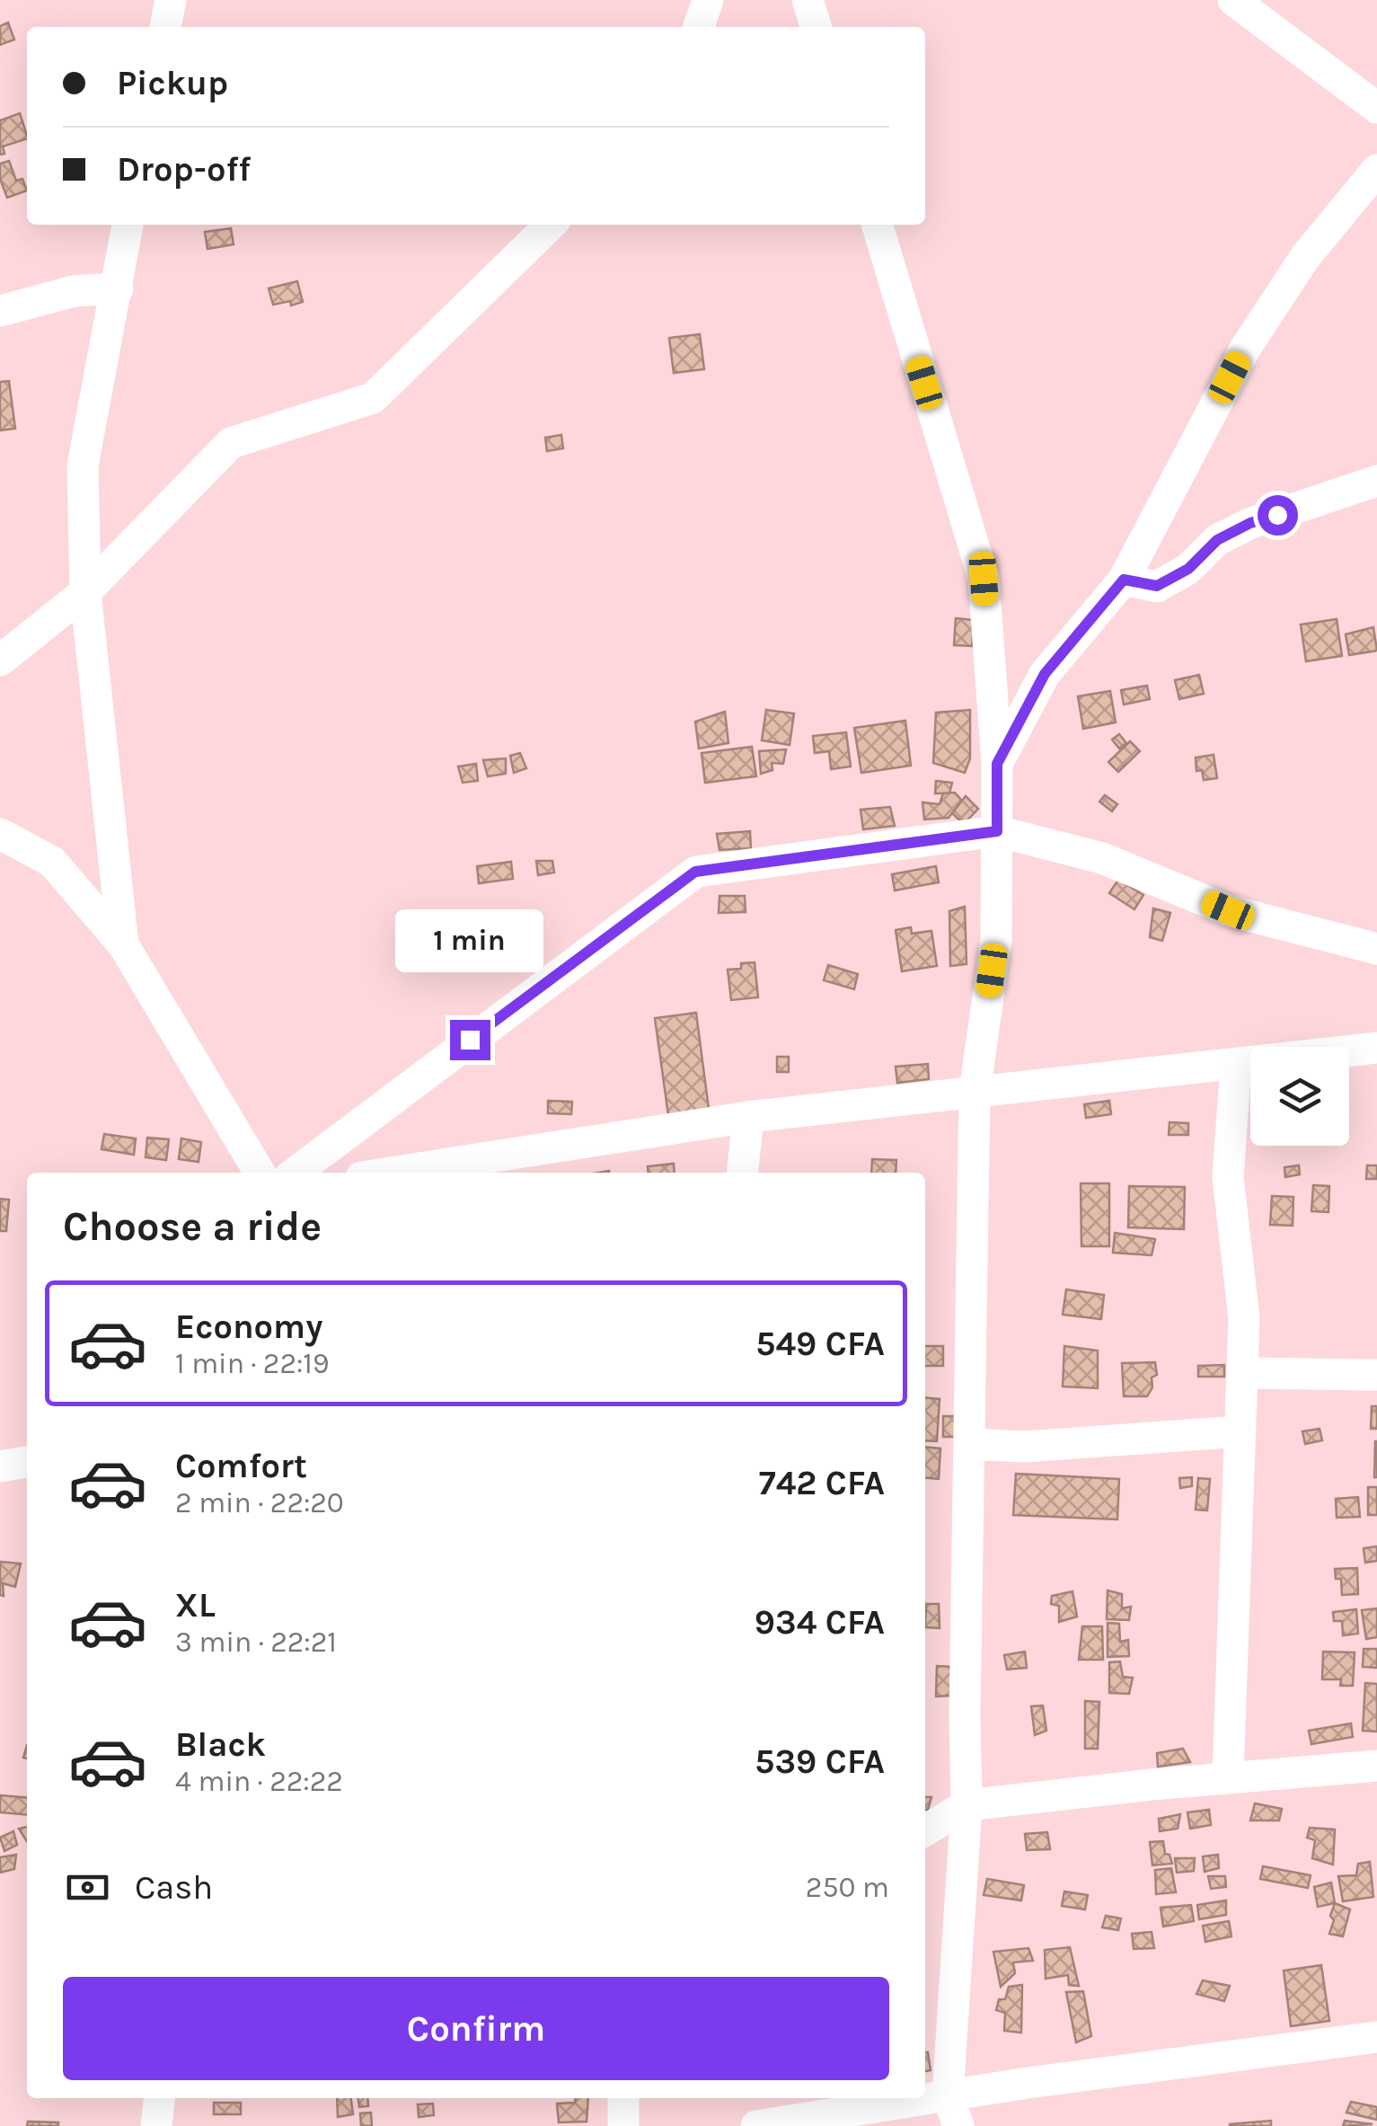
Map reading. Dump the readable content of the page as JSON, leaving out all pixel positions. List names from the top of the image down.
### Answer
{
  "page": {
    "banner": ["Pickup", "Drop-off"],
    "bubble": "1 min",
    "heading": "Choose a ride",
    "list": [
      {
        "name": "Economy",
        "note": "1 min · 22:19",
        "value": "549 CFA"
      },
      {
        "name": "Comfort",
        "note": "2 min · 22:20",
        "value": "742 CFA"
      },
      {
        "name": "XL",
        "note": "3 min · 22:21",
        "value": "934 CFA"
      },
      {
        "name": "Black",
        "note": "4 min · 22:22",
        "value": "539 CFA"
      }
    ],
    "pay": ["Cash", "250 m"],
    "buttons": "Confirm"
  }
}
